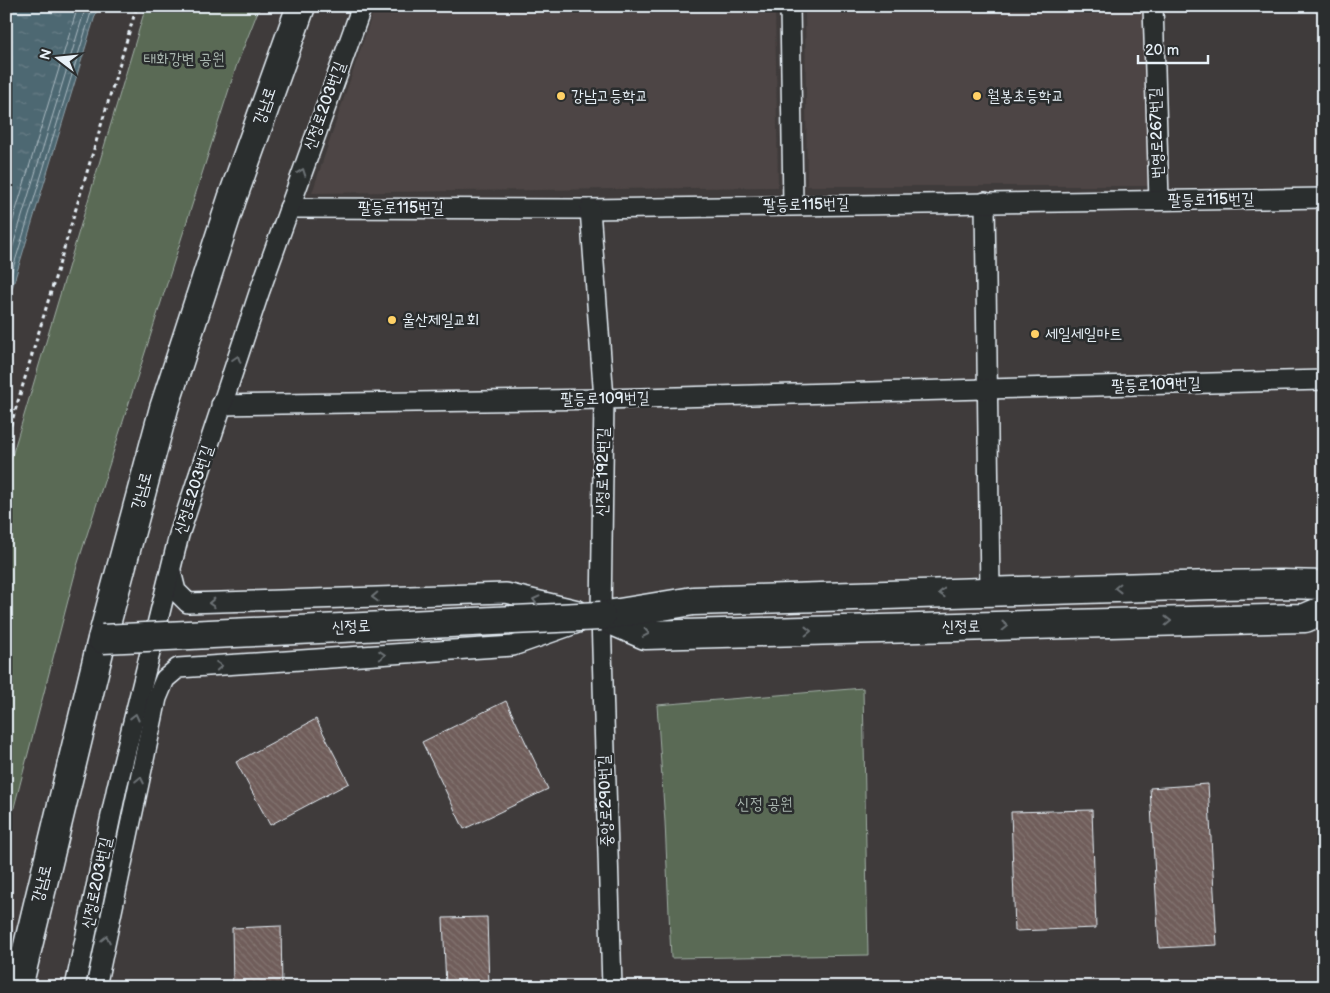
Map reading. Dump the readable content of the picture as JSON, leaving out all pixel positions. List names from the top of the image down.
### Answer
{
  "streets": {
    "main road": ["강남로", "신정로"],
    "street": [
      "신정로203번길",
      "번영로267번길",
      "팔등로115번길",
      "팔등로109번길",
      "신정로192번길",
      "중앙로290번길"
    ]
  },
  "crossings": [
    ["강남로", "신정로"],
    ["신정로203번길", "팔등로115번길"],
    ["신정로203번길", "팔등로109번길"],
    ["번영로267번길", "팔등로115번길"],
    ["팔등로115번길", "신정로192번길"],
    ["팔등로109번길", "신정로192번길"],
    ["신정로192번길", "신정로"],
    ["신정로192번길", "중앙로290번길"],
    ["신정로", "중앙로290번길"]
  ],
  "one_way": ["신정로203번길"],
  "parks": ["태화강변 공원", "신정 공원"],
  "places": [
    "강남고등학교",
    "월봉초등학교",
    "울산제일교회",
    "세일세일마트"
  ],
  "scale_bar": "20 m",
  "north": "left"
}
